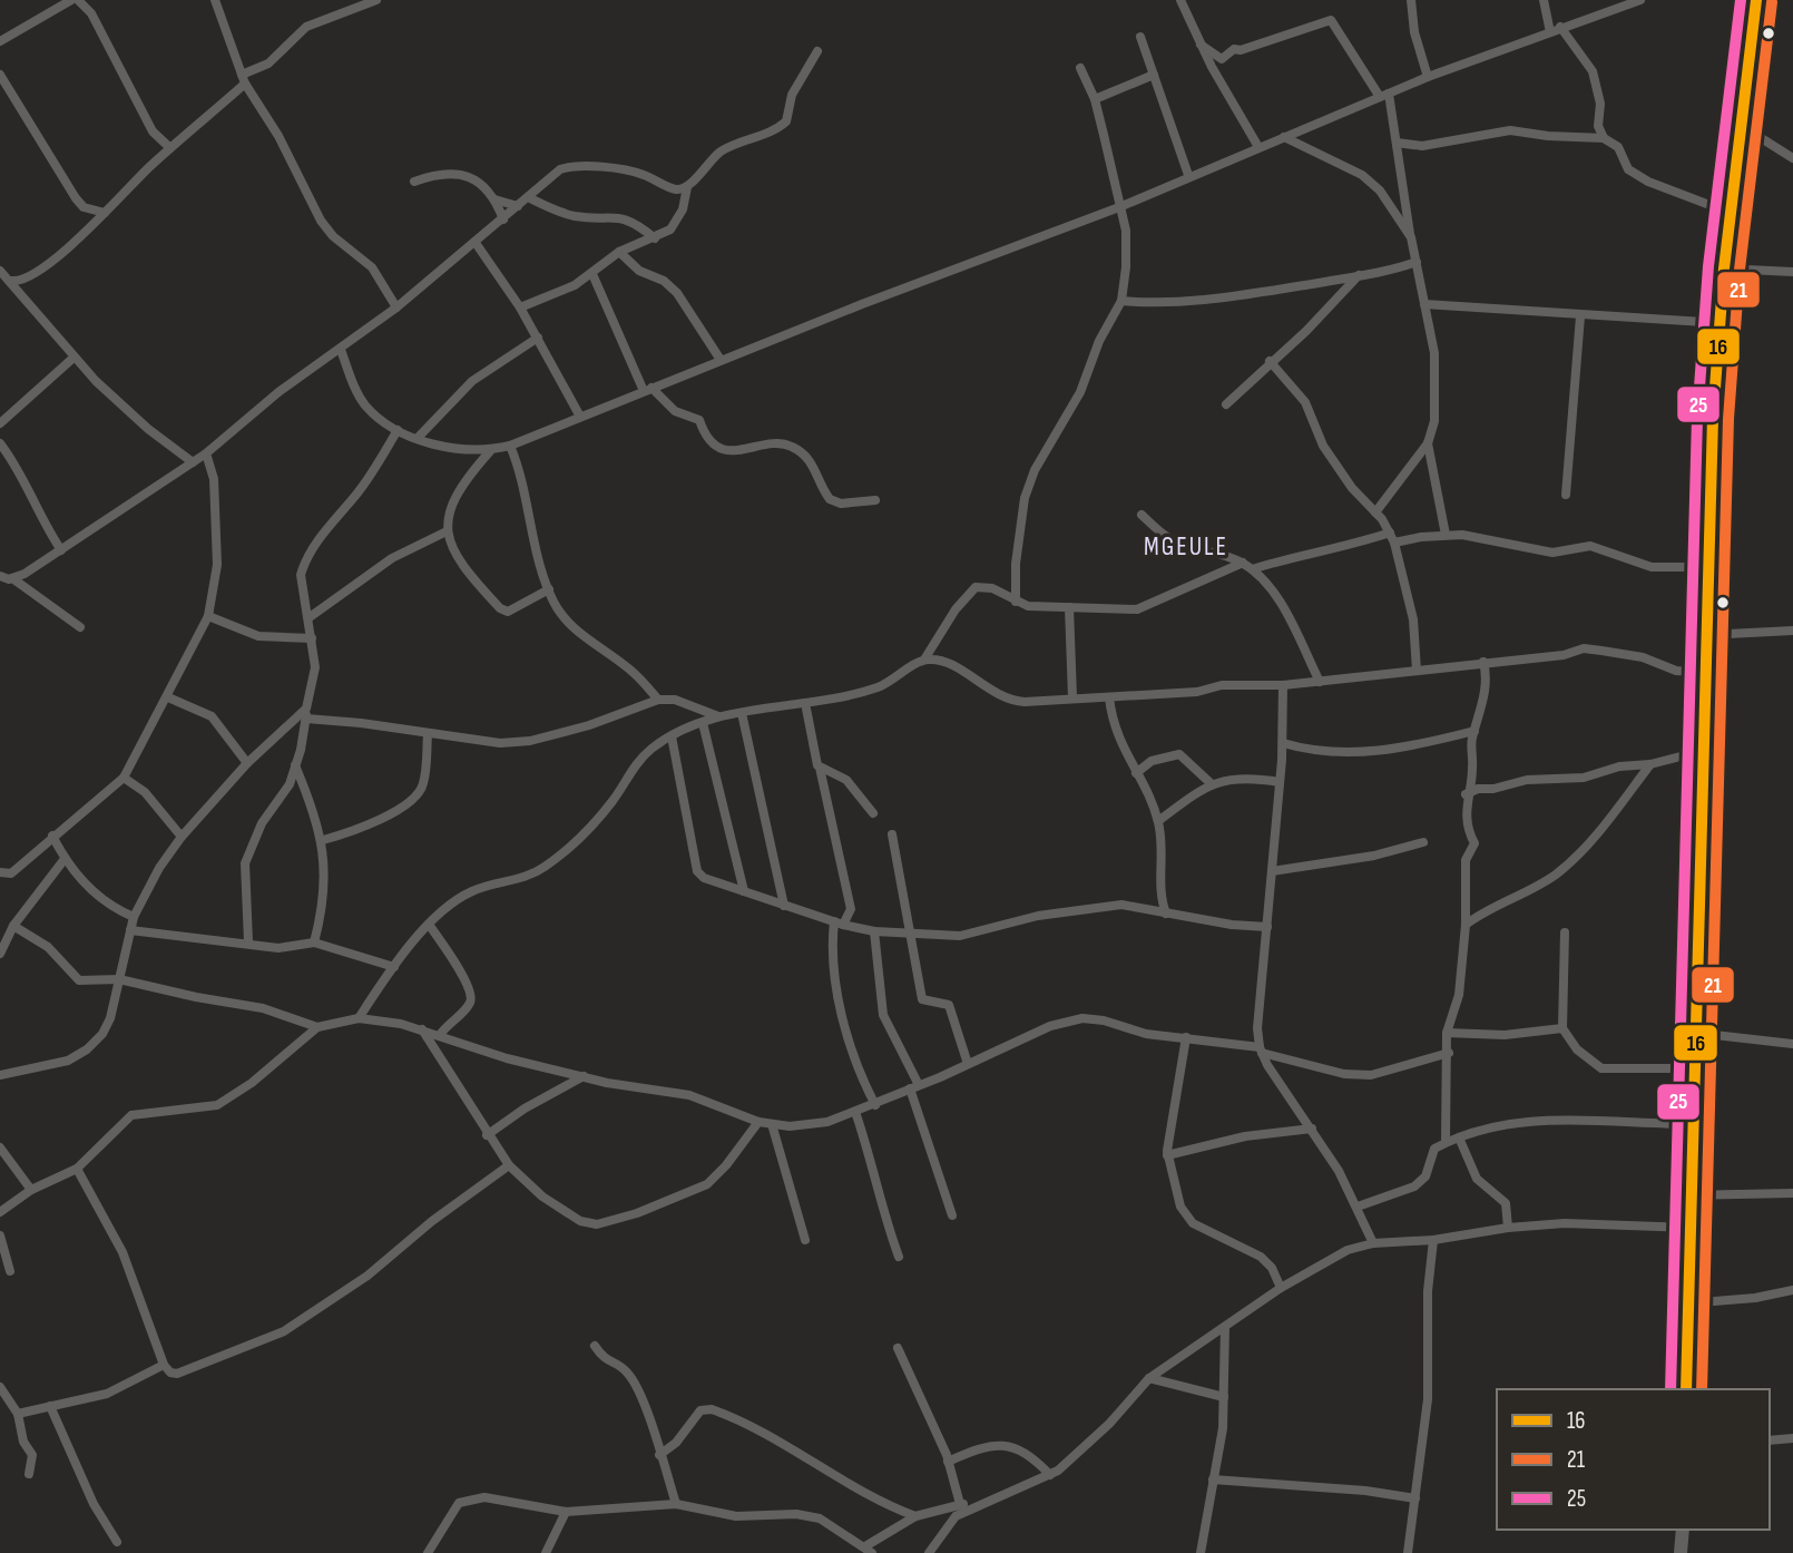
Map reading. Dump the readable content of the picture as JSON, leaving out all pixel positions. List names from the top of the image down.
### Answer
{
  "districts": ["MGEULE"],
  "lines": ["transit line 16", "transit line 25", "transit line 21"],
  "legend": ["16", "21", "25"]
}
